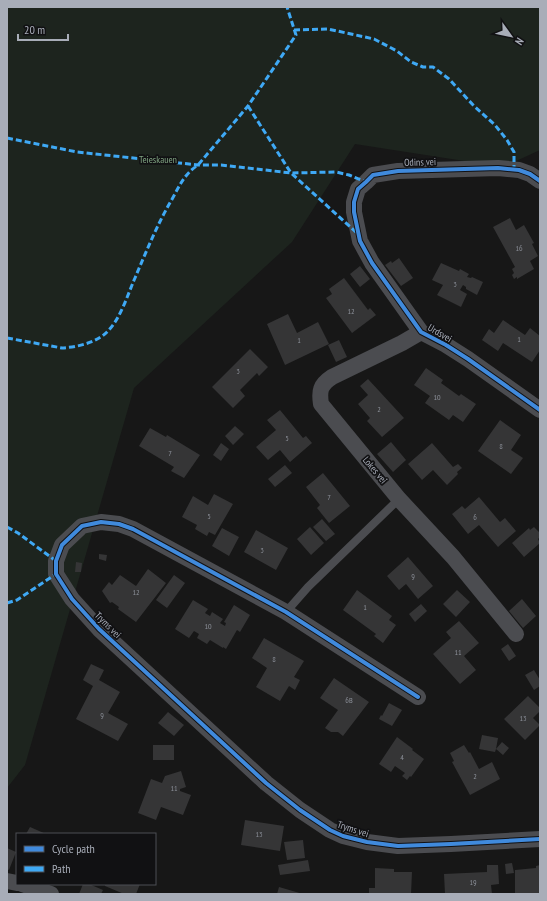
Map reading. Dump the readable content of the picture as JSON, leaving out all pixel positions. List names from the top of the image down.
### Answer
{
  "streets": {
    "street": [
      "Odins vei",
      "Urdsvei",
      "Lokes vei",
      "Tryms vei"
    ]
  },
  "crossings": [
    ["Odins vei", "Urdsvei"],
    ["Urdsvei", "Lokes vei"]
  ],
  "parks": ["Teieskauen"],
  "house_numbers": [
    "16",
    "3",
    "12",
    "1",
    "1",
    "3",
    "10",
    "2",
    "5",
    "8",
    "7",
    "7",
    "5",
    "6",
    "3",
    "9",
    "12",
    "1",
    "10",
    "11",
    "8",
    "6B",
    "9",
    "13",
    "4",
    "2",
    "11",
    "13",
    "19"
  ],
  "legend": ["Cycle path", "Path"],
  "scale_bar": "20 m",
  "north": "bottom right"
}
